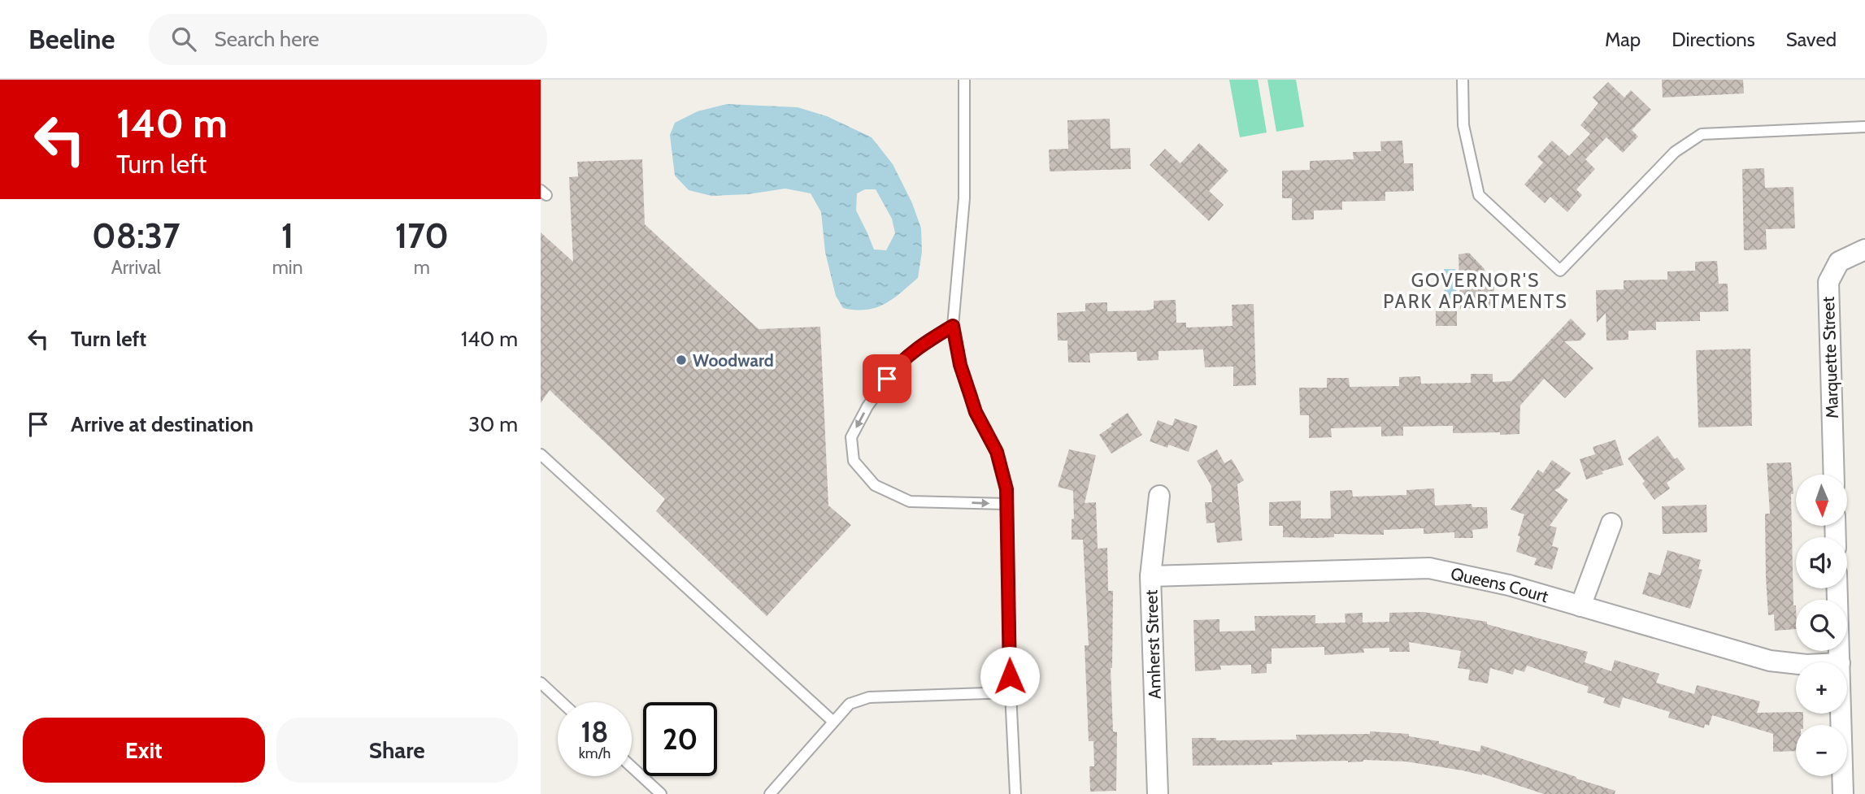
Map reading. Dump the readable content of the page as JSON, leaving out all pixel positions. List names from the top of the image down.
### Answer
{
  "streets": {
    "street": ["Marquette Street", "Queens Court", "Amherst Street"]
  },
  "crossings": [
    ["Queens Court", "Amherst Street"]
  ],
  "districts": ["GOVERNOR'S PARK APARTMENTS"],
  "places": ["Woodward"],
  "north": "bottom",
  "page": {
    "header": "Beeline",
    "search": "Search here",
    "nav": ["Map", "Directions", "Saved"],
    "turn": ["140 m", "Turn left"],
    "eta": [
      "08:37",
      "Arrival",
      "1",
      "min",
      "170",
      "m"
    ],
    "list": [
      {
        "name": "Turn left",
        "value": "140 m"
      },
      {
        "name": "Arrive at destination",
        "value": "30 m"
      }
    ],
    "map_buttons": ["+", "−"],
    "speed": "18 km/h",
    "limit": "20",
    "buttons": ["Exit", "Share"]
  }
}
